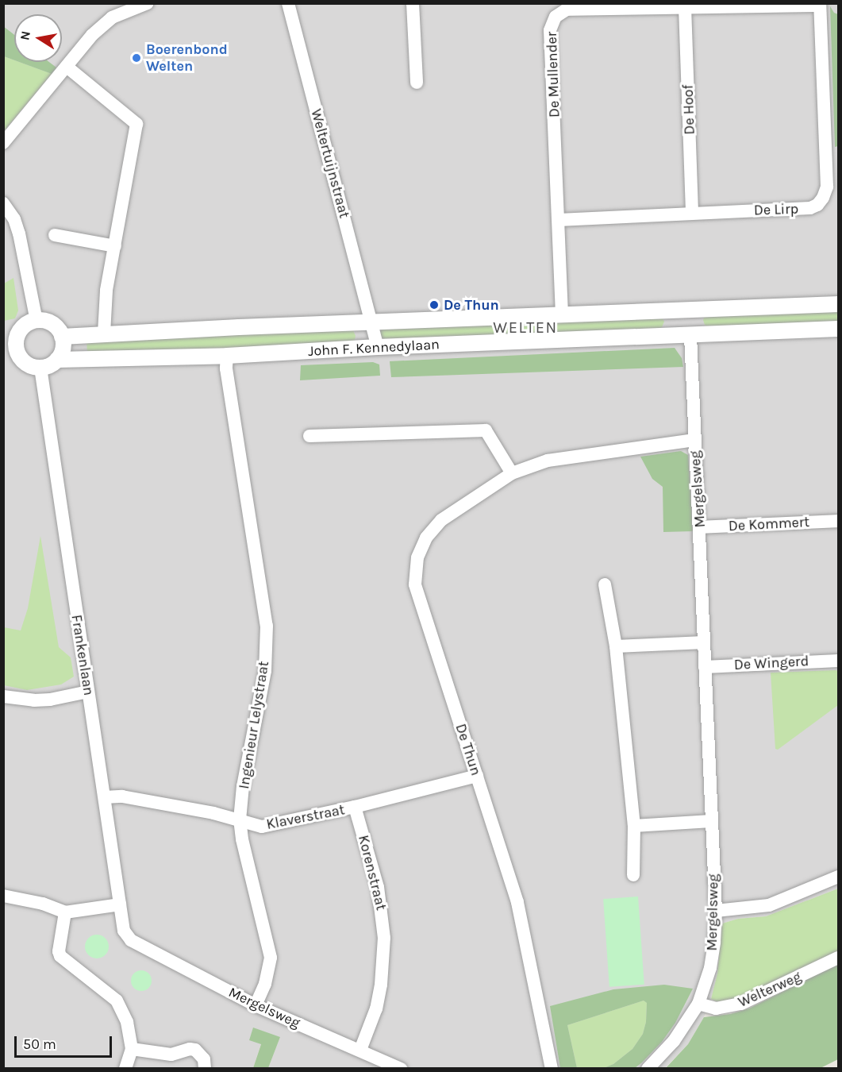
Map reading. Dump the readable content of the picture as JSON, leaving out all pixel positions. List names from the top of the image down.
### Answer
{
  "streets": {
    "street": [
      "De Mullender",
      "De Hoof",
      "Weltertuijnstraat",
      "De Lirp",
      "John F. Kennedylaan",
      "Mergelsweg",
      "De Kommert",
      "Frankenlaan",
      "De Wingerd",
      "Ingenieur Lelystraat",
      "De Thun",
      "Klaverstraat",
      "Korenstraat",
      "Welterweg"
    ]
  },
  "crossings": [
    ["De Mullender", "De Hoof"],
    ["De Mullender", "De Lirp"],
    ["De Mullender", "John F. Kennedylaan"],
    ["De Hoof", "De Lirp"],
    ["Weltertuijnstraat", "John F. Kennedylaan"],
    ["John F. Kennedylaan", "Mergelsweg"],
    ["John F. Kennedylaan", "Frankenlaan"],
    ["John F. Kennedylaan", "Ingenieur Lelystraat"],
    ["Mergelsweg", "De Kommert"],
    ["Mergelsweg", "Frankenlaan"],
    ["Mergelsweg", "De Wingerd"],
    ["Mergelsweg", "Ingenieur Lelystraat"],
    ["Mergelsweg", "De Thun"],
    ["Mergelsweg", "Korenstraat"],
    ["Mergelsweg", "Welterweg"],
    ["Frankenlaan", "Klaverstraat"],
    ["Ingenieur Lelystraat", "Klaverstraat"],
    ["De Thun", "Klaverstraat"],
    ["Klaverstraat", "Korenstraat"]
  ],
  "districts": ["WELTEN"],
  "places": ["Boerenbond Welten", "De Thun"],
  "scale_bar": "50 m",
  "north": "left"
}
